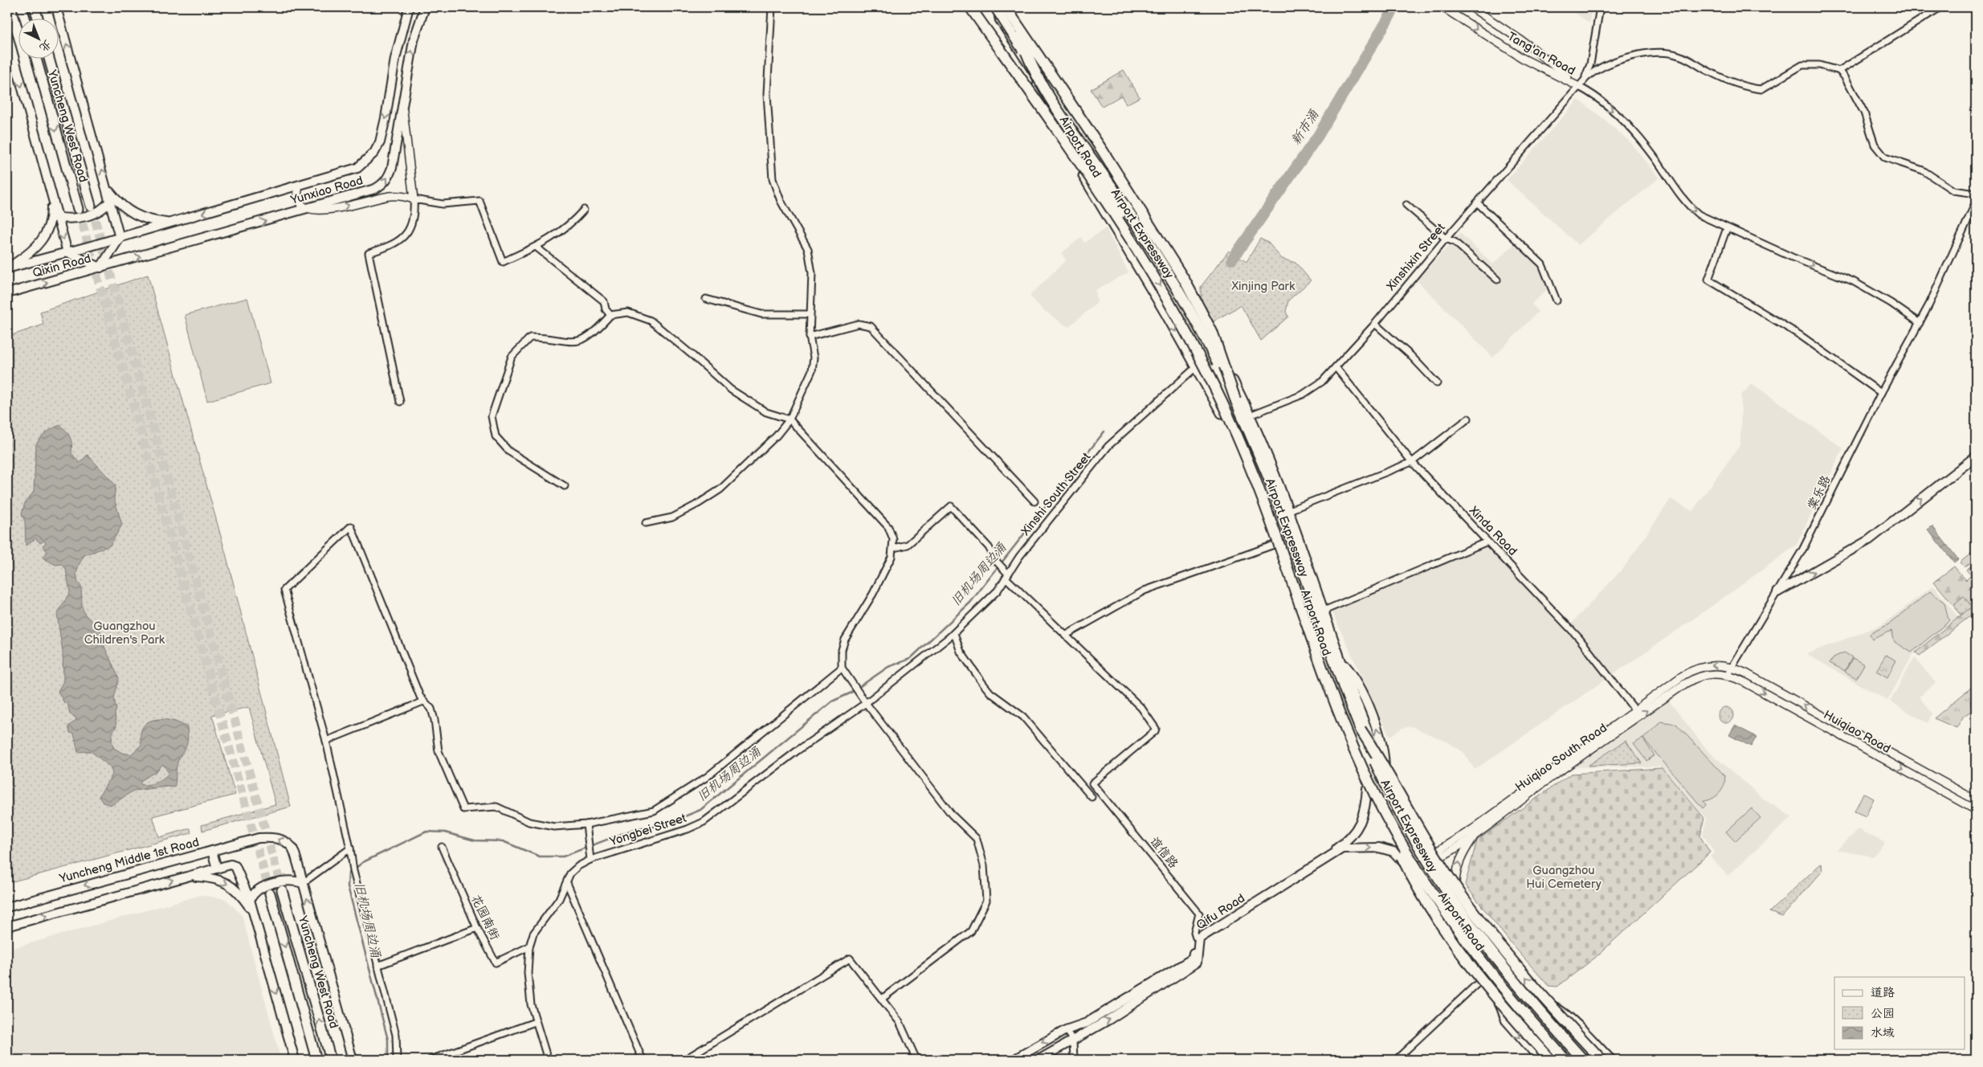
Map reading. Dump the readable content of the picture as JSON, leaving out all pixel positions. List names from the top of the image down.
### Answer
{
  "streets": {
    "highway": ["Airport Expressway"],
    "main road": [
      "Yuncheng West Road",
      "Airport Road",
      "Yunxiao Road",
      "Qixin Road",
      "Yuncheng Middle 1st Road",
      "Qifu Road"
    ],
    "street": [
      "Tang'an Road",
      "Xinshixin Street",
      "棠乐路",
      "Xinshi South Street",
      "Xinda Road",
      "Huiqiao Road",
      "Huiqiao South Road",
      "Yongbei Street",
      "谊信路",
      "花园南街"
    ]
  },
  "crossings": [
    ["Tang'an Road", "Xinshixin Street"],
    ["Airport Road", "Xinshixin Street"],
    ["Airport Road", "Xinshi South Street"],
    ["Airport Road", "Huiqiao South Road"],
    ["Airport Road", "Qifu Road"],
    ["Yunxiao Road", "Qixin Road"],
    ["Xinshixin Street", "Xinda Road"],
    ["棠乐路", "Huiqiao Road"],
    ["棠乐路", "Huiqiao South Road"],
    ["Xinshi South Street", "Yongbei Street"],
    ["Xinda Road", "Huiqiao South Road"],
    ["Huiqiao Road", "Huiqiao South Road"],
    ["Yongbei Street", "花园南街"],
    ["谊信路", "Qifu Road"]
  ],
  "water": ["新市涌", "旧机场周边涌"],
  "parks": ["Xinjing Park", "Guangzhou Children's Park", "Guangzhou Hui Cemetery"],
  "legend": ["道路", "公园", "水域"],
  "north": "bottom right"
}
